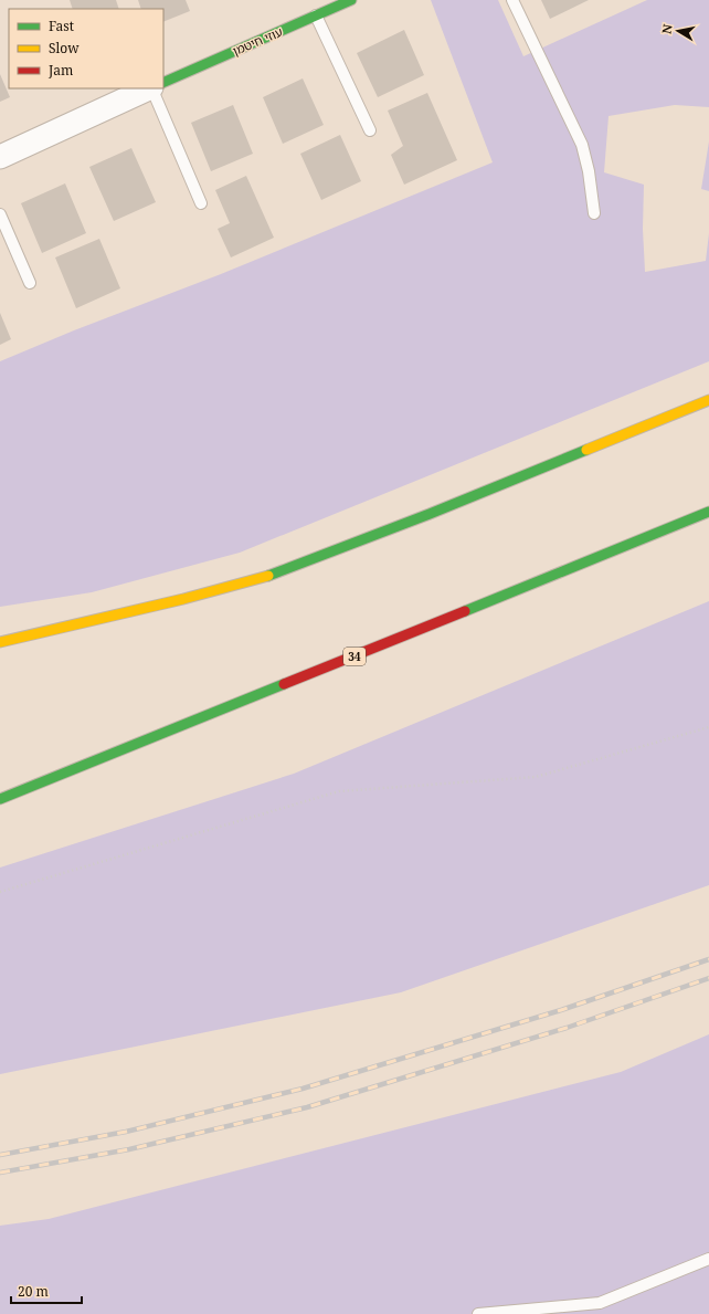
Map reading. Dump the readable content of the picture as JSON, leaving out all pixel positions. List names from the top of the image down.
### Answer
{
  "streets": {
    "main road": ["עוזי חיטמן", "34"]
  },
  "legend": ["Fast", "Slow", "Jam"],
  "scale_bar": "20 m",
  "north": "left"
}
